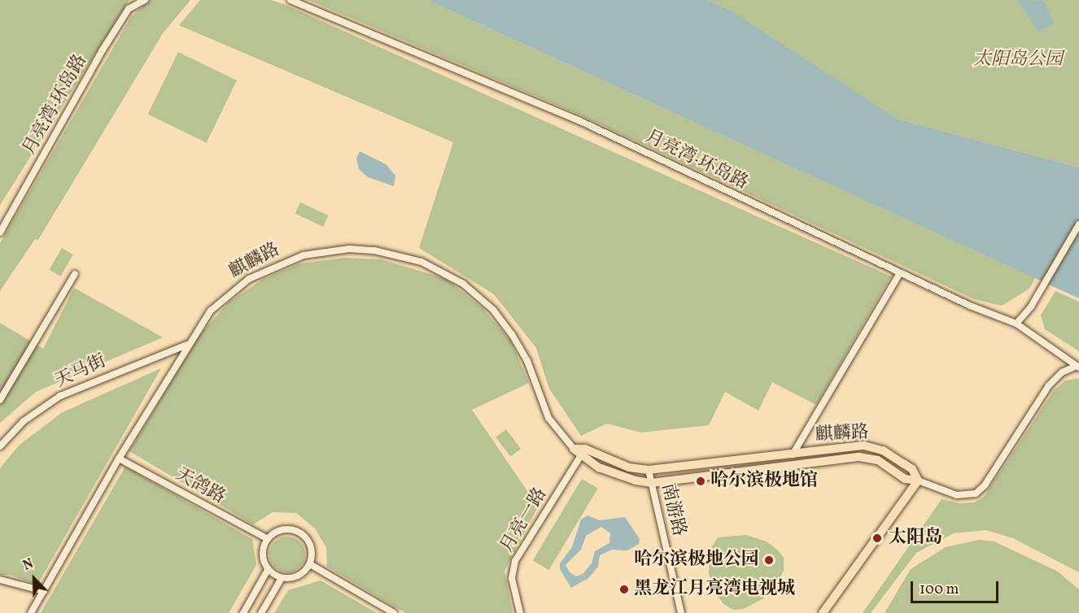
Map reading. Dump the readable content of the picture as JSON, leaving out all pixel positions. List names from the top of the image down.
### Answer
{
  "streets": {
    "main road": ["麒麟路"],
    "street": [
      "月亮湾·环岛路",
      "天马街",
      "天鸽路",
      "南游路",
      "月亮一路"
    ]
  },
  "crossings": [
    ["麒麟路", "天马街"],
    ["麒麟路", "天鸽路"],
    ["麒麟路", "南游路"],
    ["麒麟路", "月亮一路"]
  ],
  "parks": ["太阳岛公园"],
  "places": [
    "哈尔滨极地馆",
    "太阳岛",
    "哈尔滨极地公园",
    "黑龙江月亮湾电视城"
  ],
  "scale_bar": "100 m",
  "north": "top left"
}
